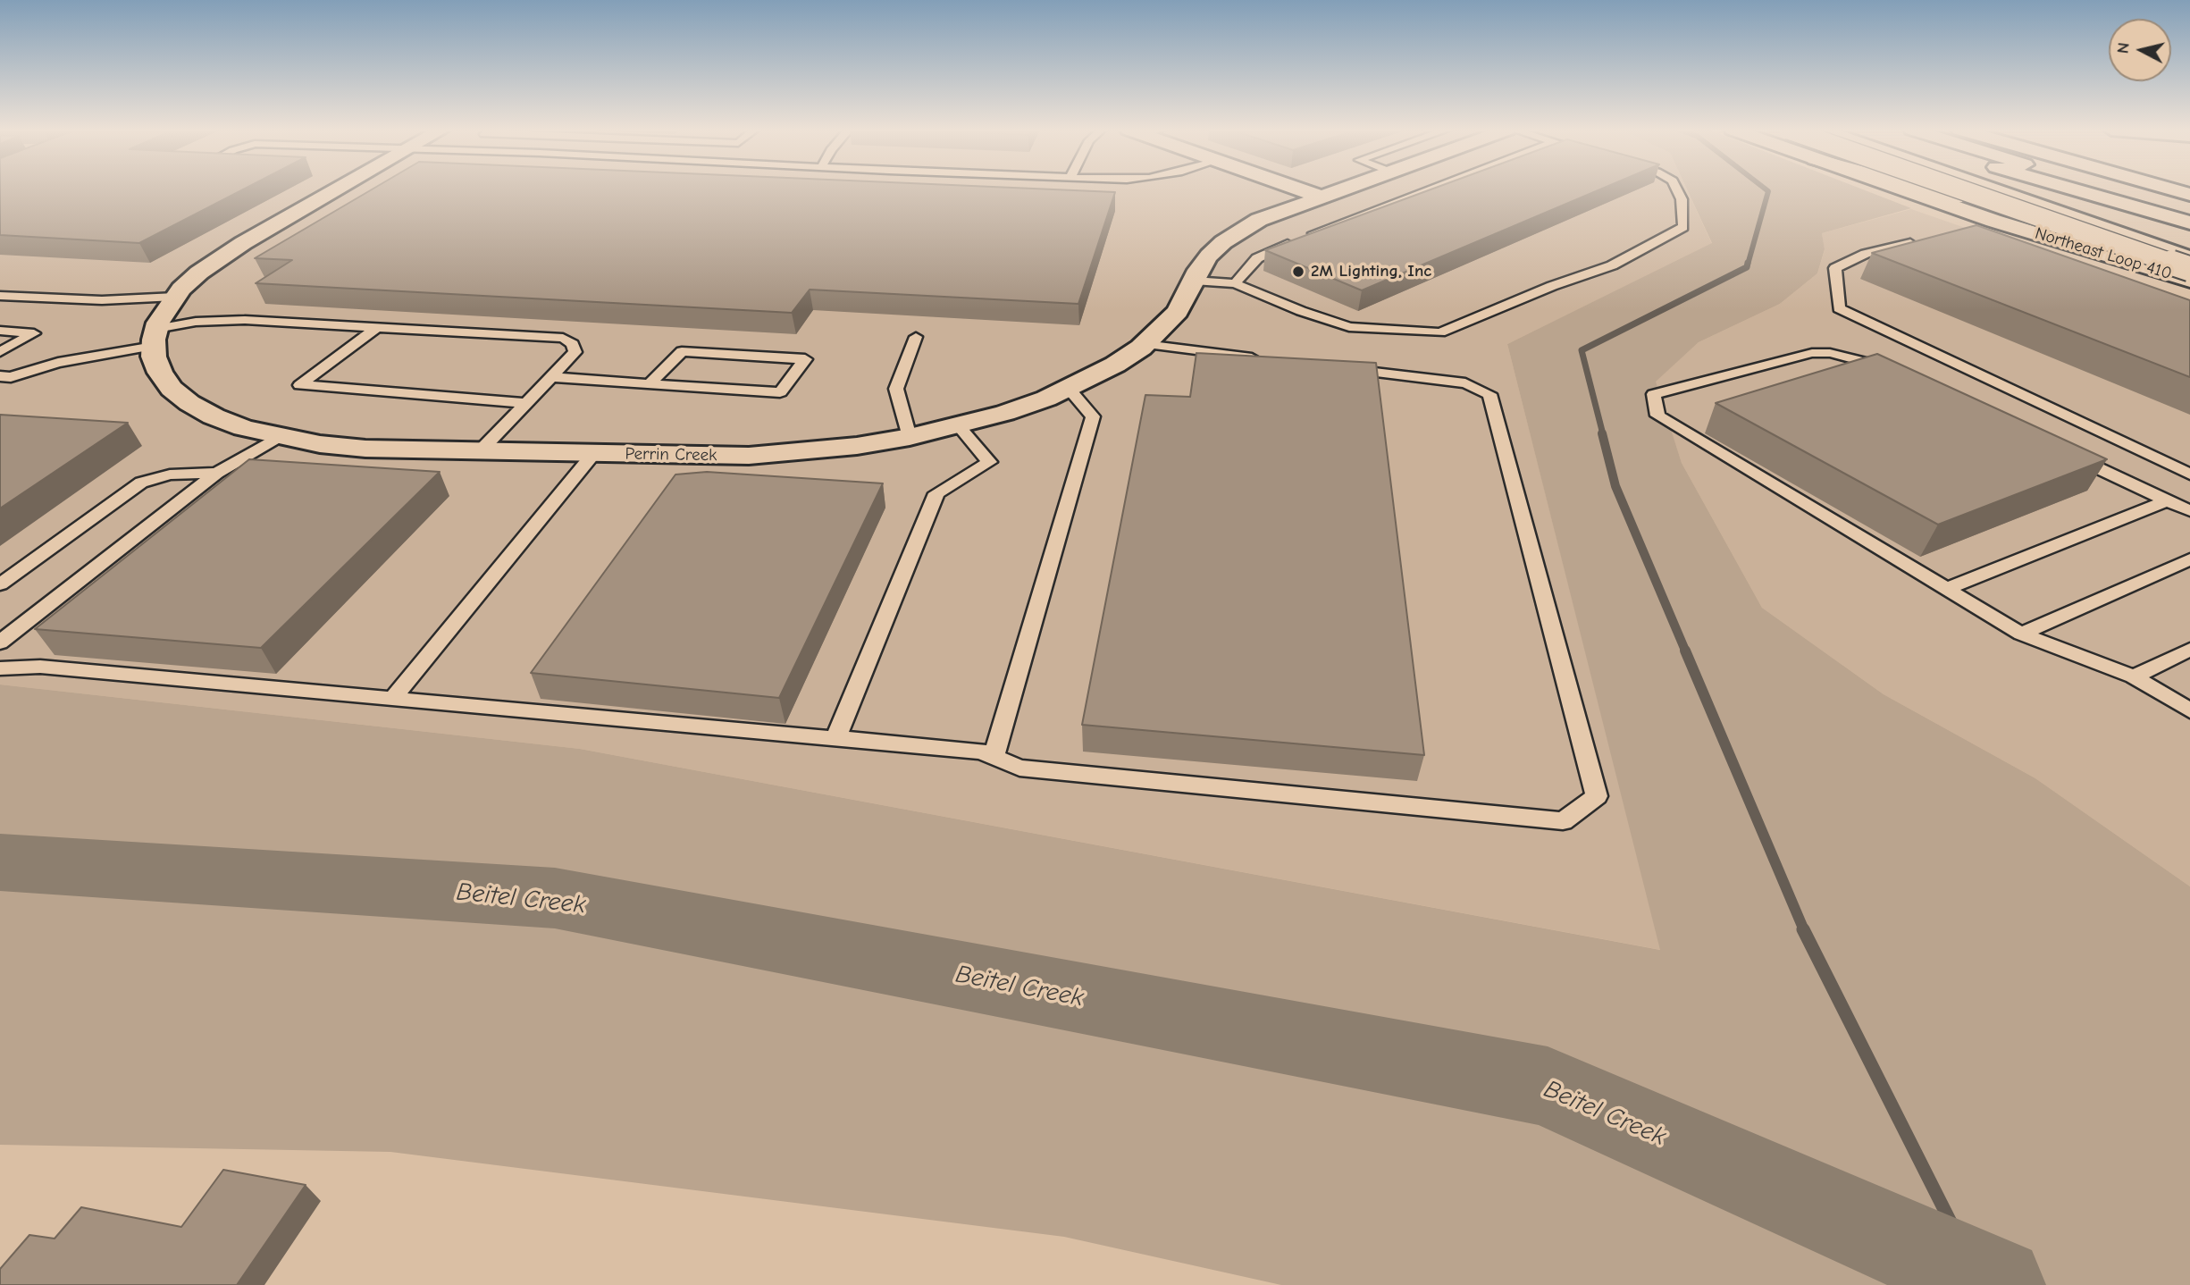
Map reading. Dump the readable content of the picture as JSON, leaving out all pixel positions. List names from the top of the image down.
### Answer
{
  "streets": {
    "main road": ["Northeast Loop 410", "Perrin Creek"]
  },
  "water": ["Beitel Creek"],
  "places": ["2M Lighting, Inc"],
  "north": "left"
}
